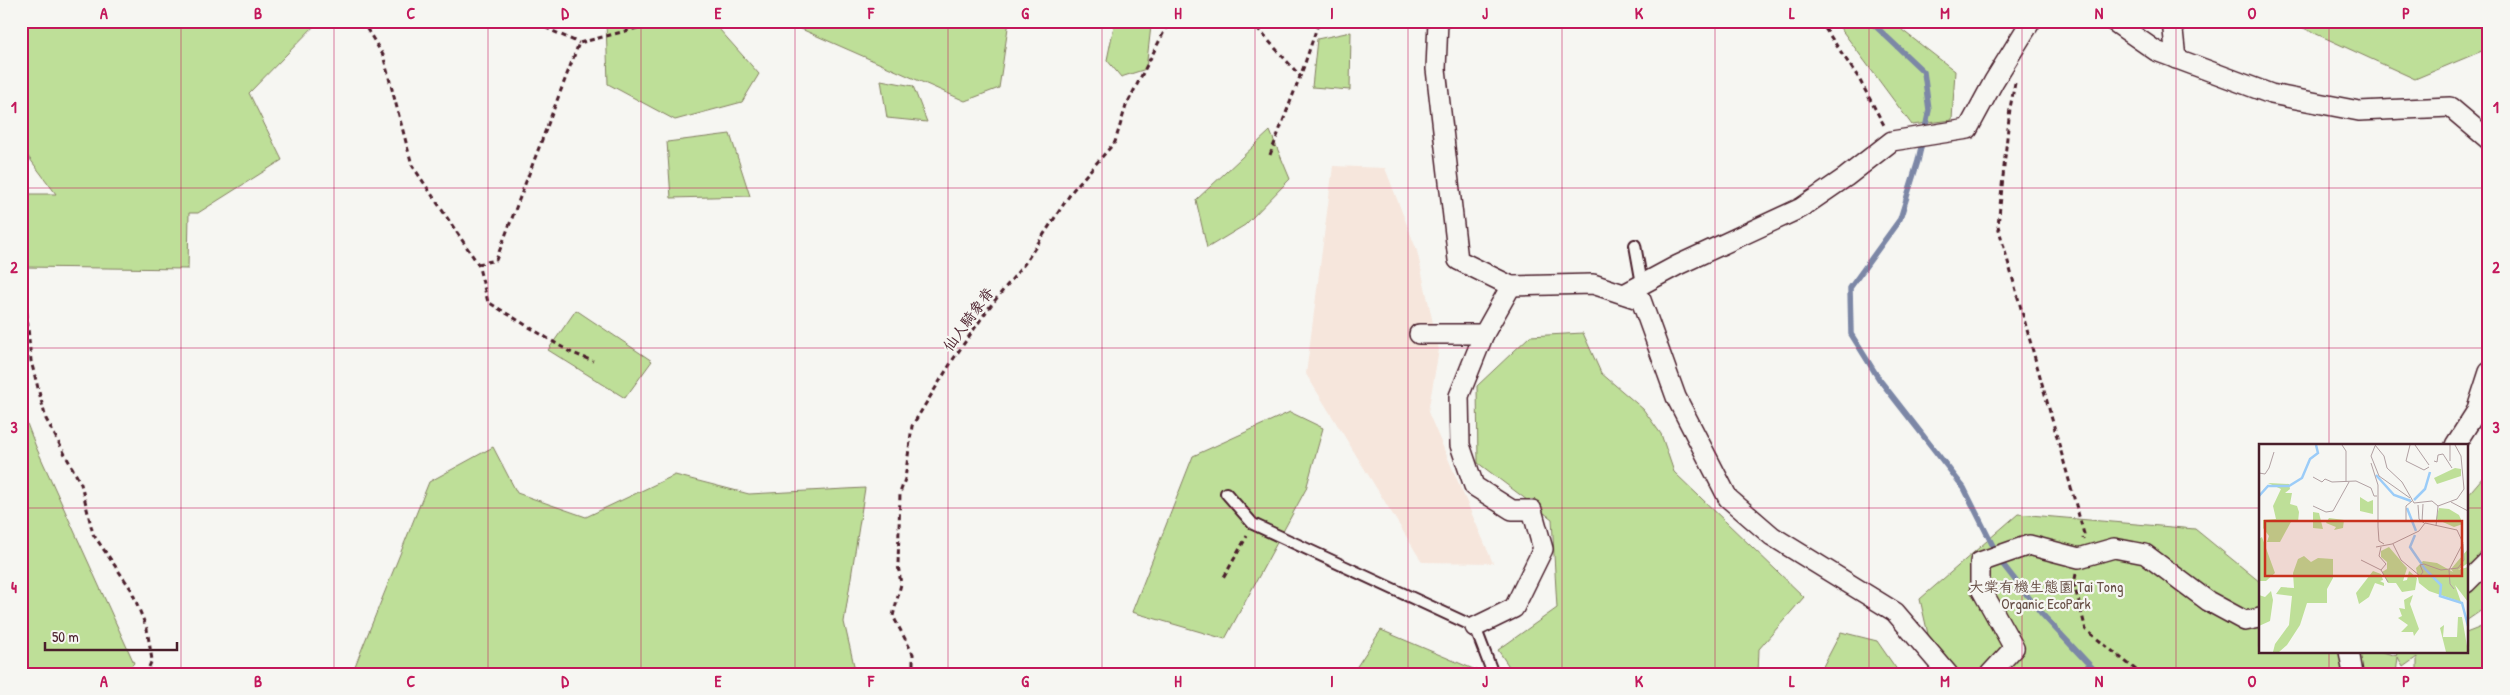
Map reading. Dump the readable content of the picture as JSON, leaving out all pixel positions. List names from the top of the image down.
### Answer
{
  "streets": {
    "path": ["仙人騎象脊"]
  },
  "parks": ["大棠有機生態園 Tai Tong Organic EcoPark"],
  "scale_bar": "50 m",
  "grid": {
    "columns": [
      "A",
      "B",
      "C",
      "D",
      "E",
      "F",
      "G",
      "H",
      "I",
      "J",
      "K",
      "L",
      "M",
      "N",
      "O",
      "P"
    ],
    "rows": [
      "1",
      "2",
      "3",
      "4"
    ]
  }
}
